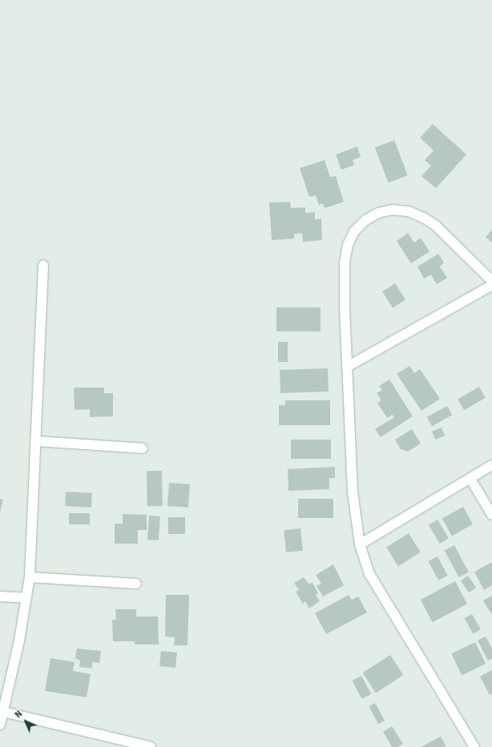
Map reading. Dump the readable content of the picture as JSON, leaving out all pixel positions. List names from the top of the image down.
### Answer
{
  "north": "top left"
}
